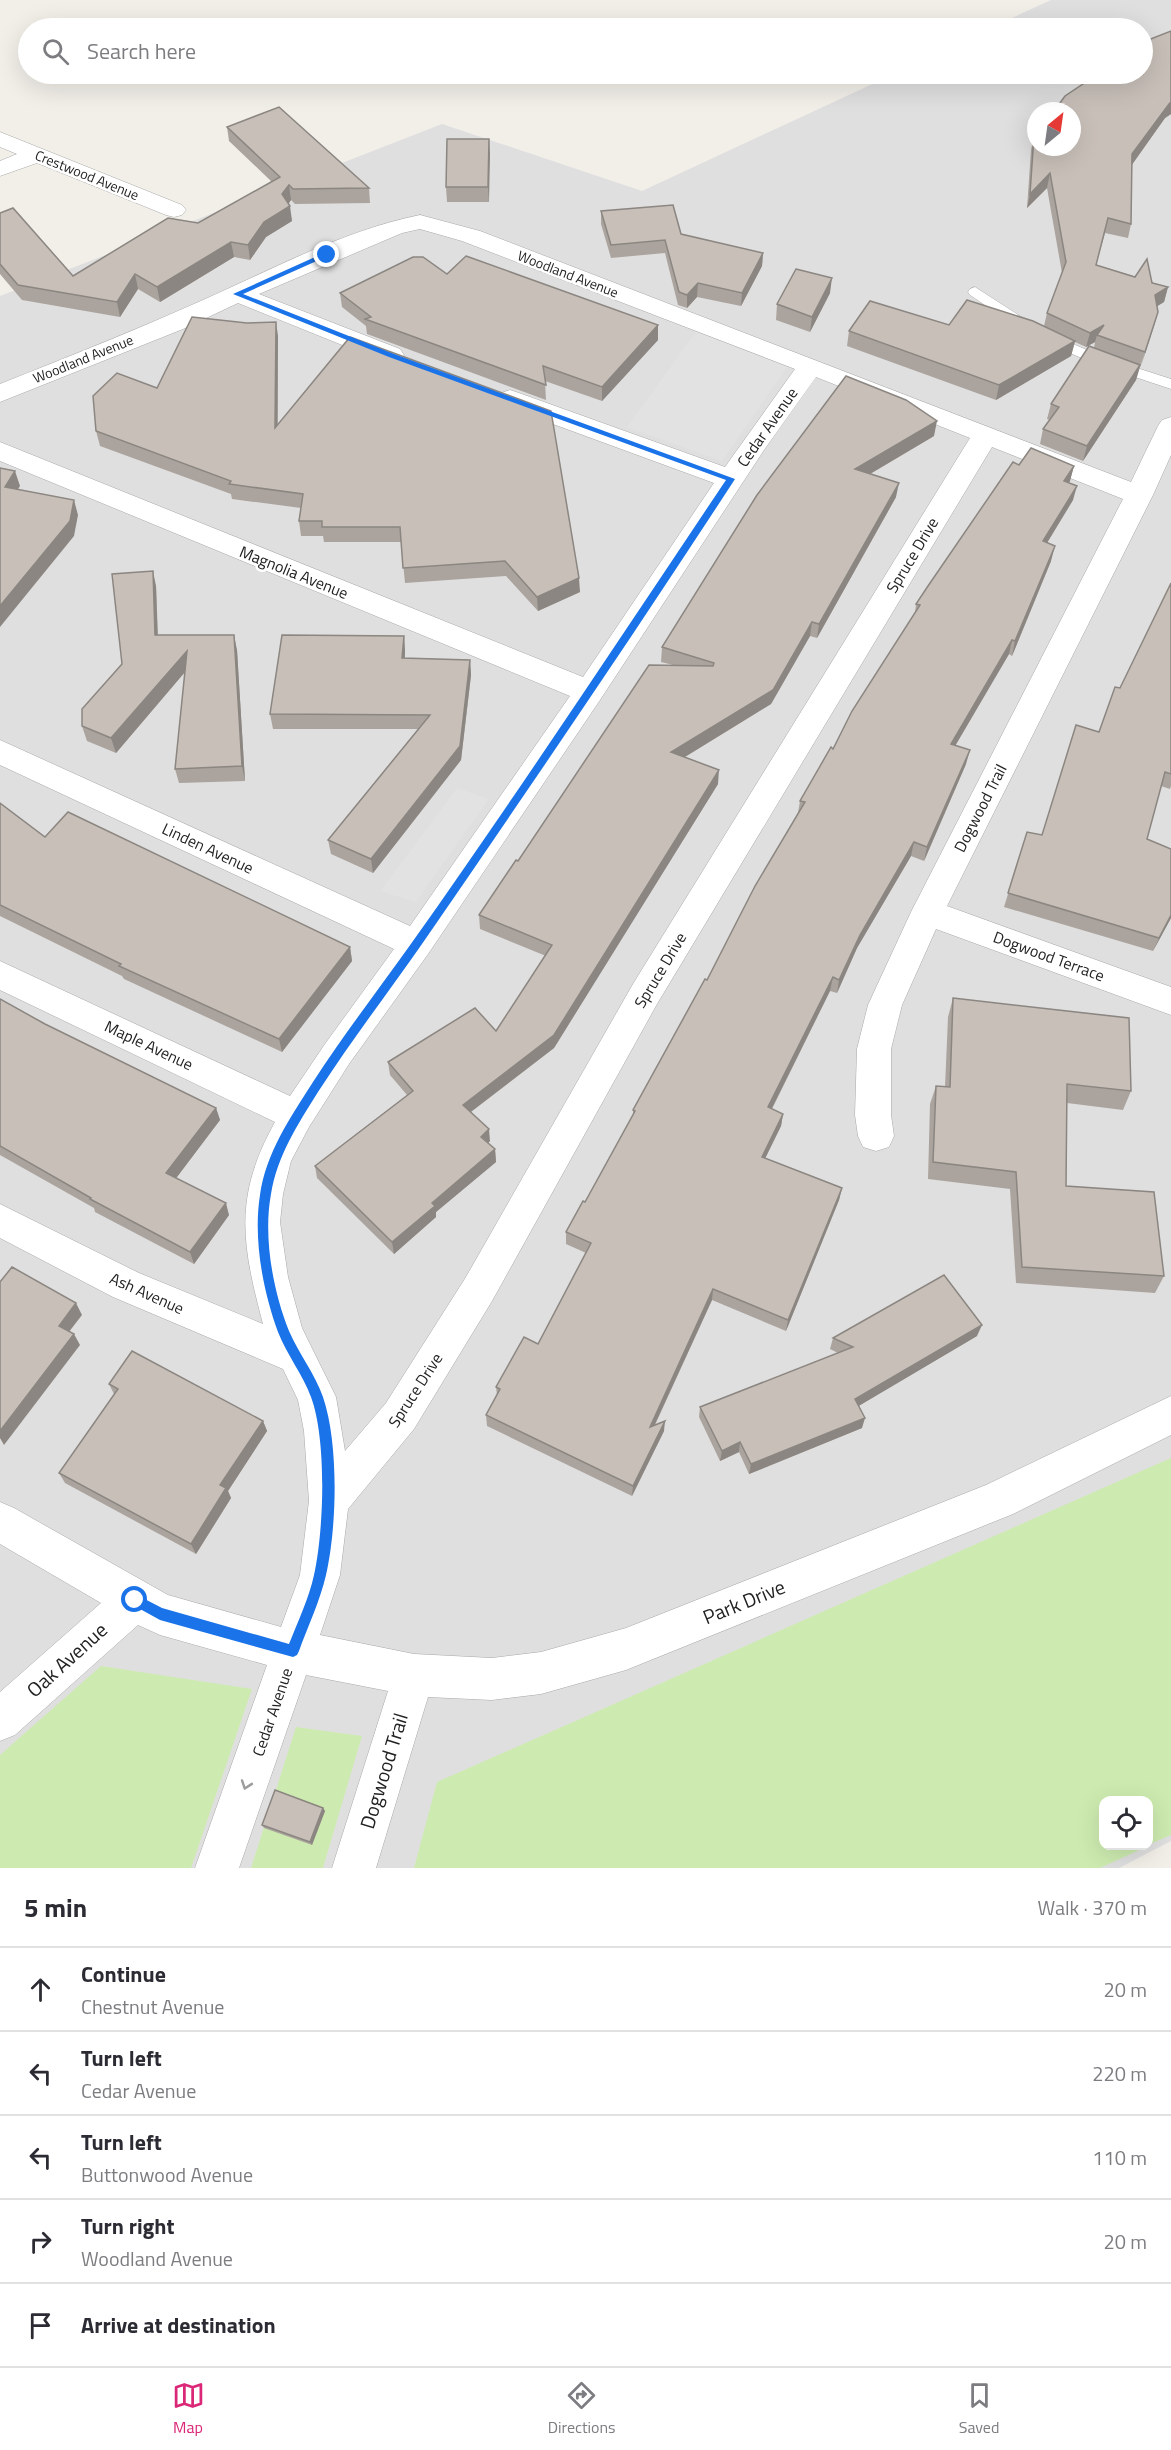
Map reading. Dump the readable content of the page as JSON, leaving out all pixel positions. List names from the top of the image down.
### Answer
{
  "streets": {
    "street": [
      "Crestwood Avenue",
      "Woodland Avenue",
      "Cedar Avenue",
      "Spruce Drive",
      "Magnolia Avenue",
      "Dogwood Trail",
      "Linden Avenue",
      "Dogwood Terrace",
      "Maple Avenue",
      "Ash Avenue",
      "Park Drive",
      "Oak Avenue"
    ]
  },
  "crossings": [
    ["Woodland Avenue", "Cedar Avenue"],
    ["Woodland Avenue", "Spruce Drive"],
    ["Woodland Avenue", "Dogwood Trail"],
    ["Cedar Avenue", "Spruce Drive"],
    ["Cedar Avenue", "Magnolia Avenue"],
    ["Cedar Avenue", "Linden Avenue"],
    ["Cedar Avenue", "Maple Avenue"],
    ["Cedar Avenue", "Ash Avenue"],
    ["Cedar Avenue", "Park Drive"],
    ["Dogwood Trail", "Dogwood Terrace"],
    ["Dogwood Trail", "Park Drive"],
    ["Park Drive", "Oak Avenue"]
  ],
  "north": "top right",
  "page": {
    "search": "Search here",
    "heading": ["5 min", "Walk · 370 m"],
    "list": [
      ["Continue", "Chestnut Avenue", "20 m"],
      ["Turn left", "Cedar Avenue", "220 m"],
      ["Turn left", "Buttonwood Avenue", "110 m"],
      ["Turn right", "Woodland Avenue", "20 m"],
      "Arrive at destination"
    ],
    "nav": ["Map", "Directions", "Saved"]
  }
}
